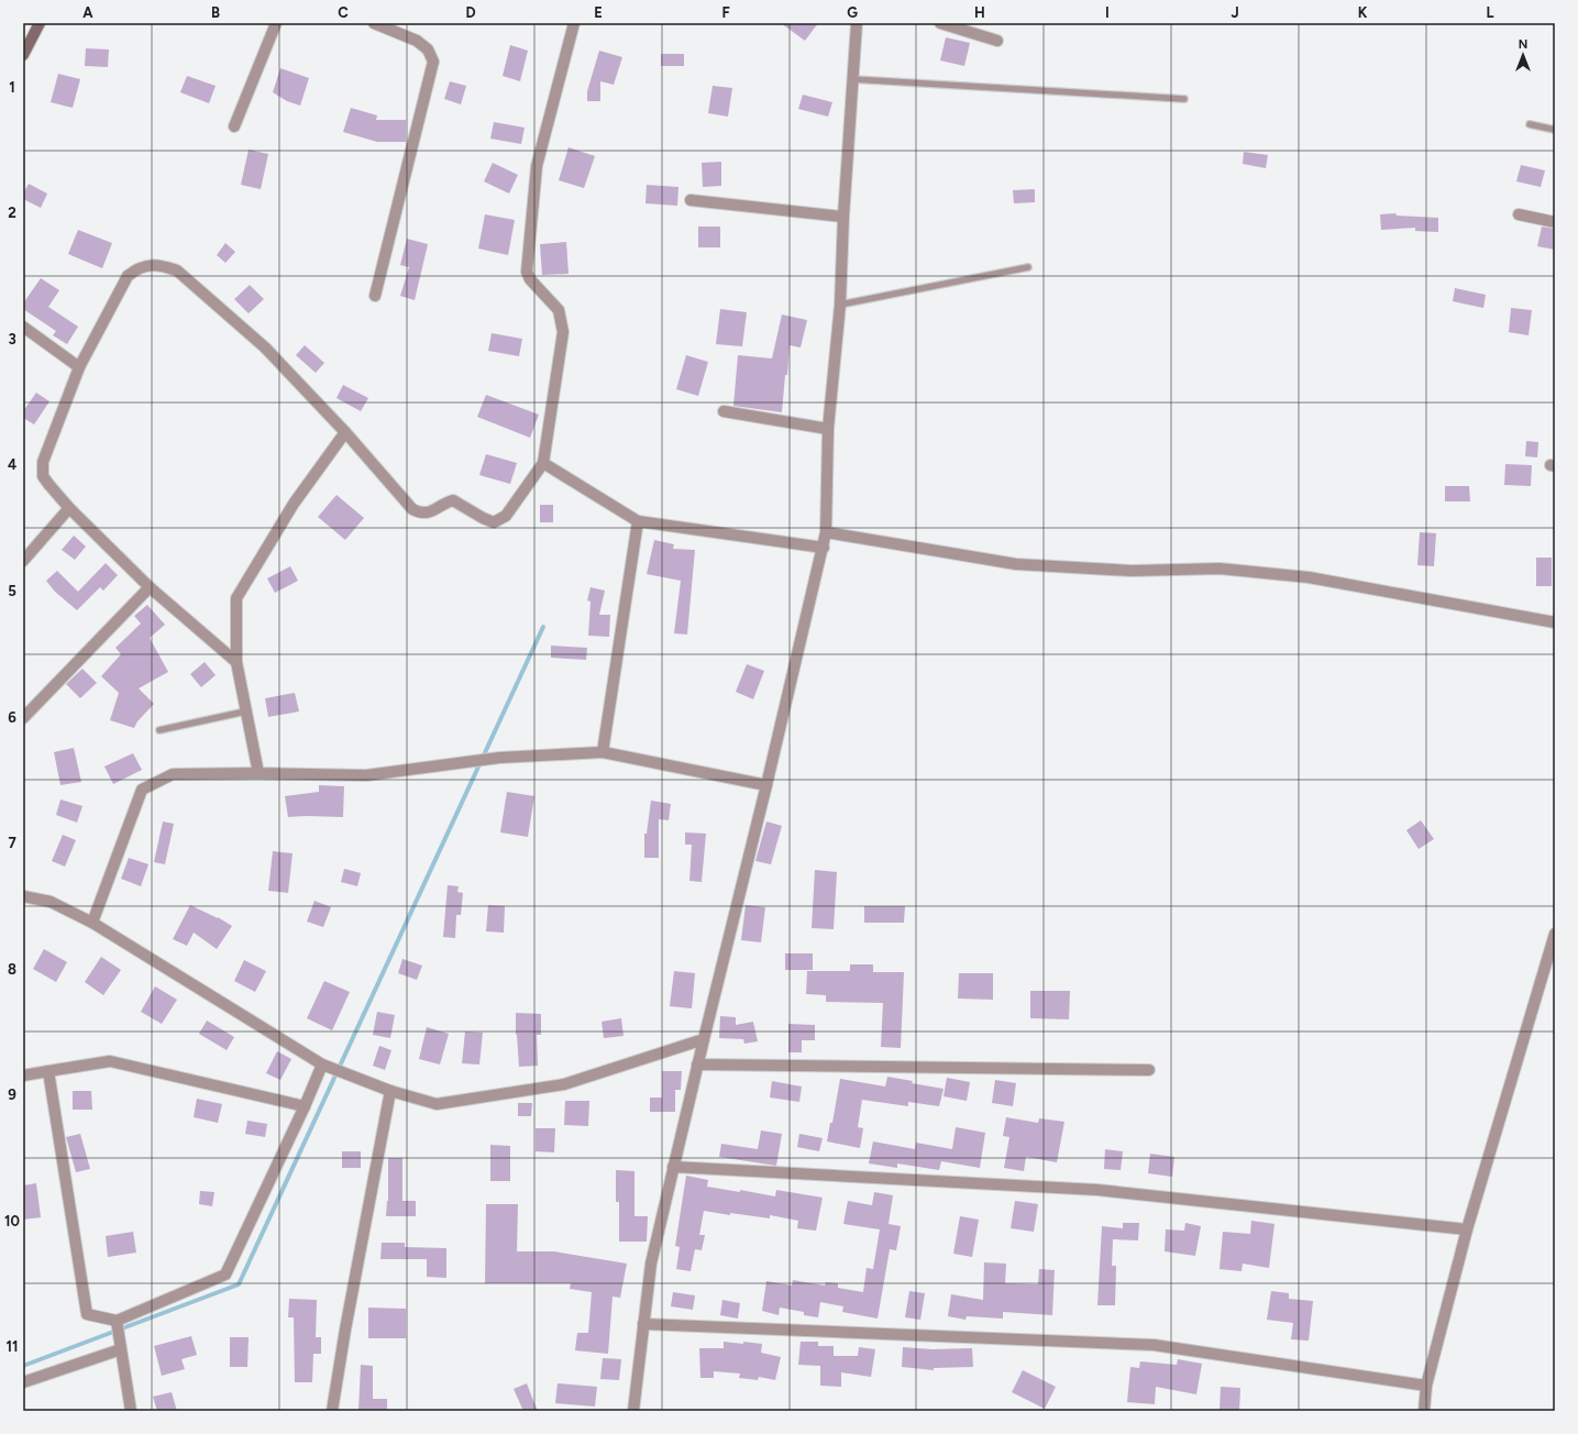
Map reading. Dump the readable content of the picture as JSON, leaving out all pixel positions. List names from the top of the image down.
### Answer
{
  "north": "top",
  "grid": {
    "columns": [
      "A",
      "B",
      "C",
      "D",
      "E",
      "F",
      "G",
      "H",
      "I",
      "J",
      "K",
      "L"
    ],
    "rows": [
      "1",
      "2",
      "3",
      "4",
      "5",
      "6",
      "7",
      "8",
      "9",
      "10",
      "11"
    ]
  }
}
